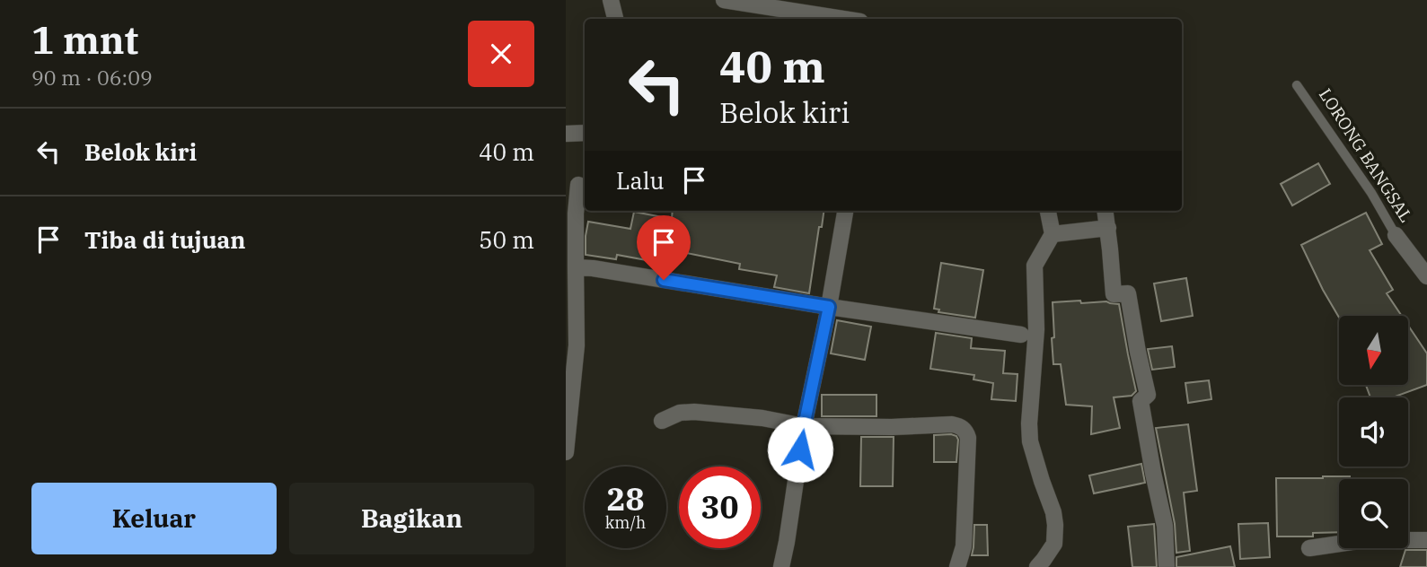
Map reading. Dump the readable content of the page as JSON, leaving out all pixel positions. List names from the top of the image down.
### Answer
{
  "streets": {
    "street": ["LORONG BANGSAL"]
  },
  "north": "bottom",
  "page": {
    "heading": ["1 mnt", "90 m · 06:09"],
    "turn": ["40 m", "Belok kiri"],
    "list": [
      {
        "name": "Belok kiri",
        "value": "40 m"
      },
      {
        "name": "Tiba di tujuan",
        "value": "50 m"
      }
    ],
    "then": "Lalu",
    "speed": "28 km/h",
    "limit": "30",
    "buttons": ["Keluar", "Bagikan"]
  }
}
